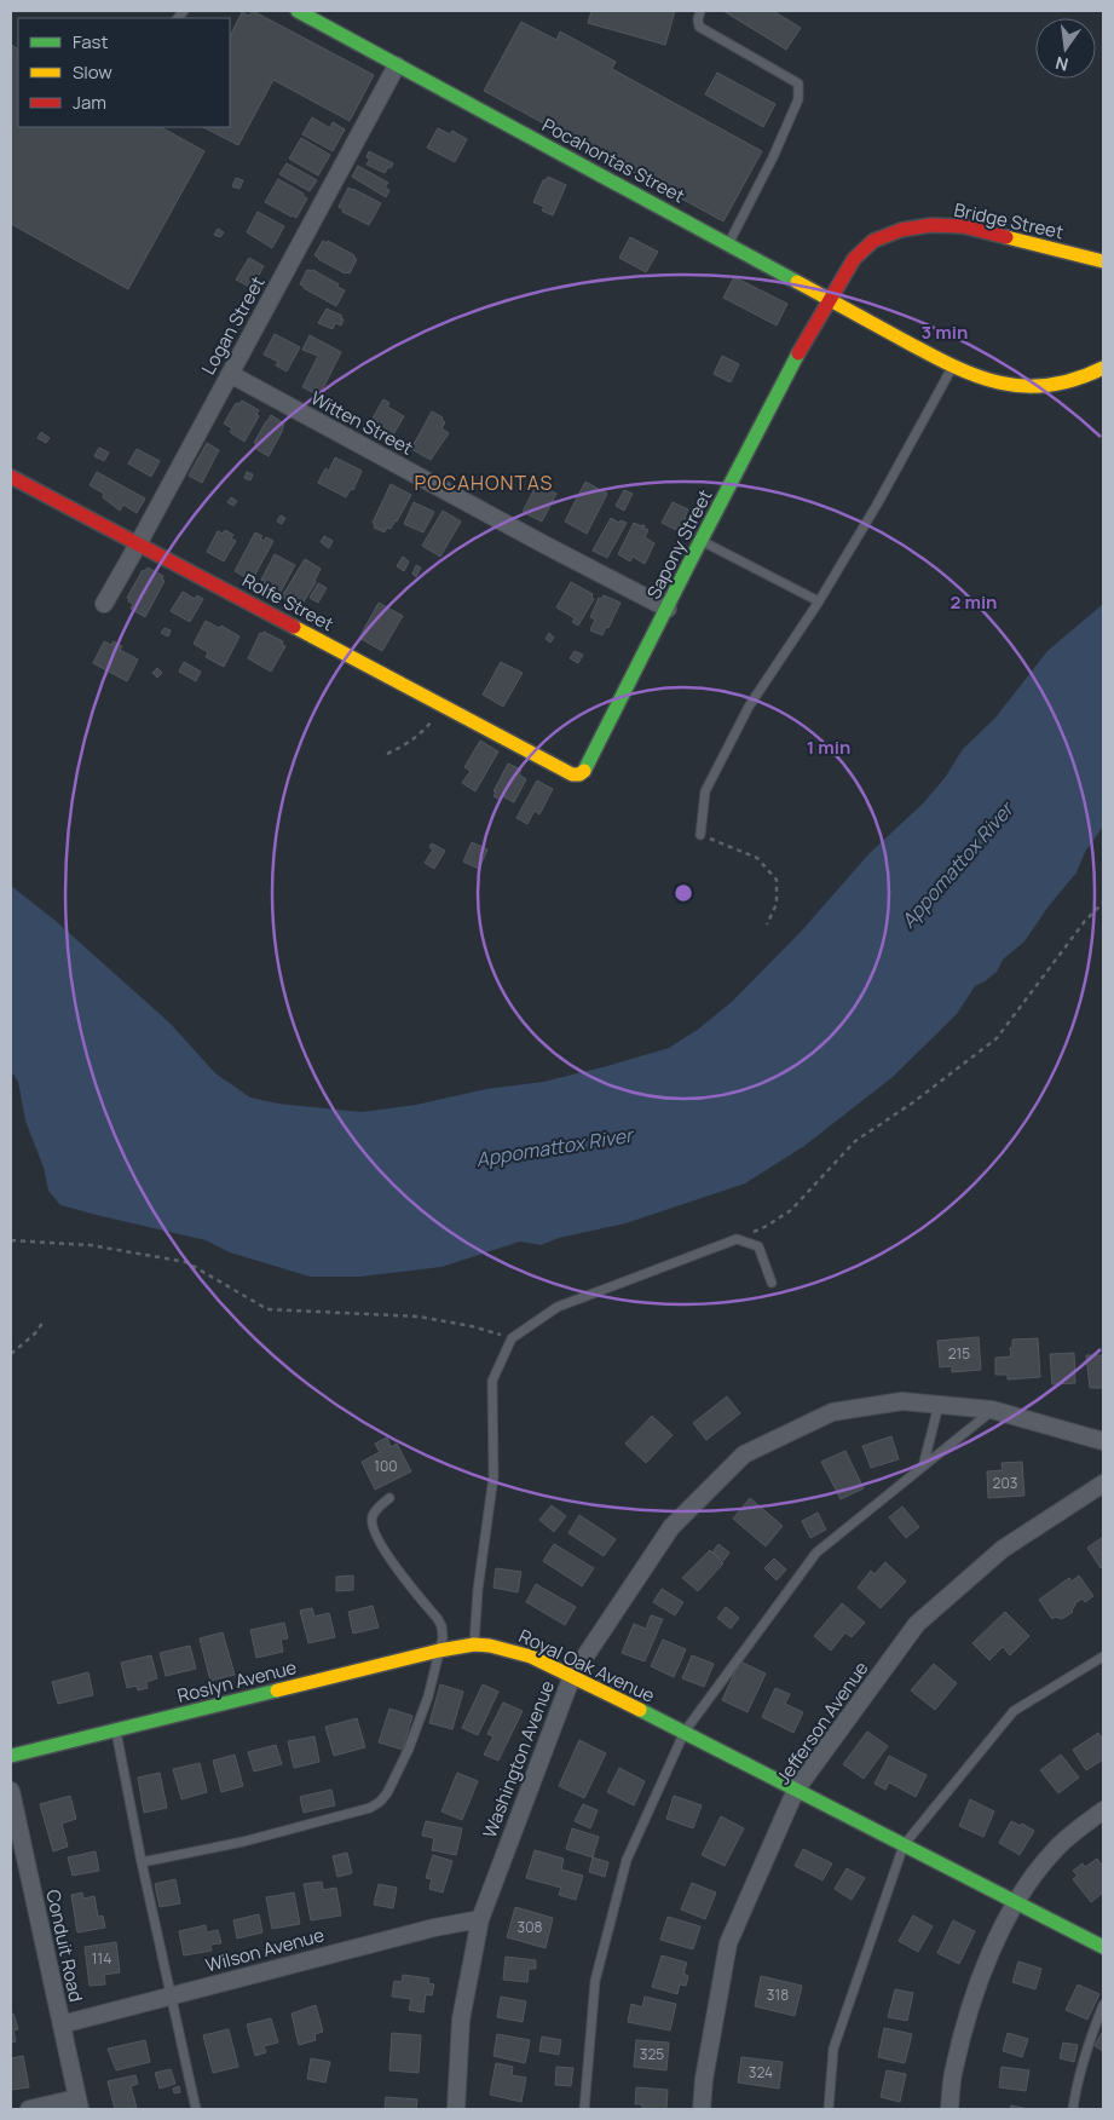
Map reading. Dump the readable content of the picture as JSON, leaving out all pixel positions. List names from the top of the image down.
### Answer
{
  "streets": {
    "street": [
      "Pocahontas Street",
      "Bridge Street",
      "Logan Street",
      "Witten Street",
      "Sapony Street",
      "Rolfe Street",
      "Royal Oak Avenue",
      "Roslyn Avenue",
      "Jefferson Avenue",
      "Washington Avenue",
      "Conduit Road",
      "Wilson Avenue"
    ]
  },
  "crossings": [
    ["Pocahontas Street", "Bridge Street"],
    ["Pocahontas Street", "Logan Street"],
    ["Pocahontas Street", "Sapony Street"],
    ["Bridge Street", "Sapony Street"],
    ["Logan Street", "Witten Street"],
    ["Logan Street", "Rolfe Street"],
    ["Witten Street", "Sapony Street"],
    ["Sapony Street", "Rolfe Street"],
    ["Royal Oak Avenue", "Roslyn Avenue"],
    ["Royal Oak Avenue", "Jefferson Avenue"],
    ["Royal Oak Avenue", "Washington Avenue"],
    ["Washington Avenue", "Wilson Avenue"],
    ["Conduit Road", "Wilson Avenue"]
  ],
  "districts": ["POCAHONTAS"],
  "water": ["Appomattox River"],
  "house_numbers": [
    "215",
    "100",
    "203",
    "308",
    "114",
    "318",
    "325",
    "324"
  ],
  "legend": ["Fast", "Slow", "Jam"],
  "north": "bottom",
  "rings": ["3 min", "2 min", "1 min"]
}
